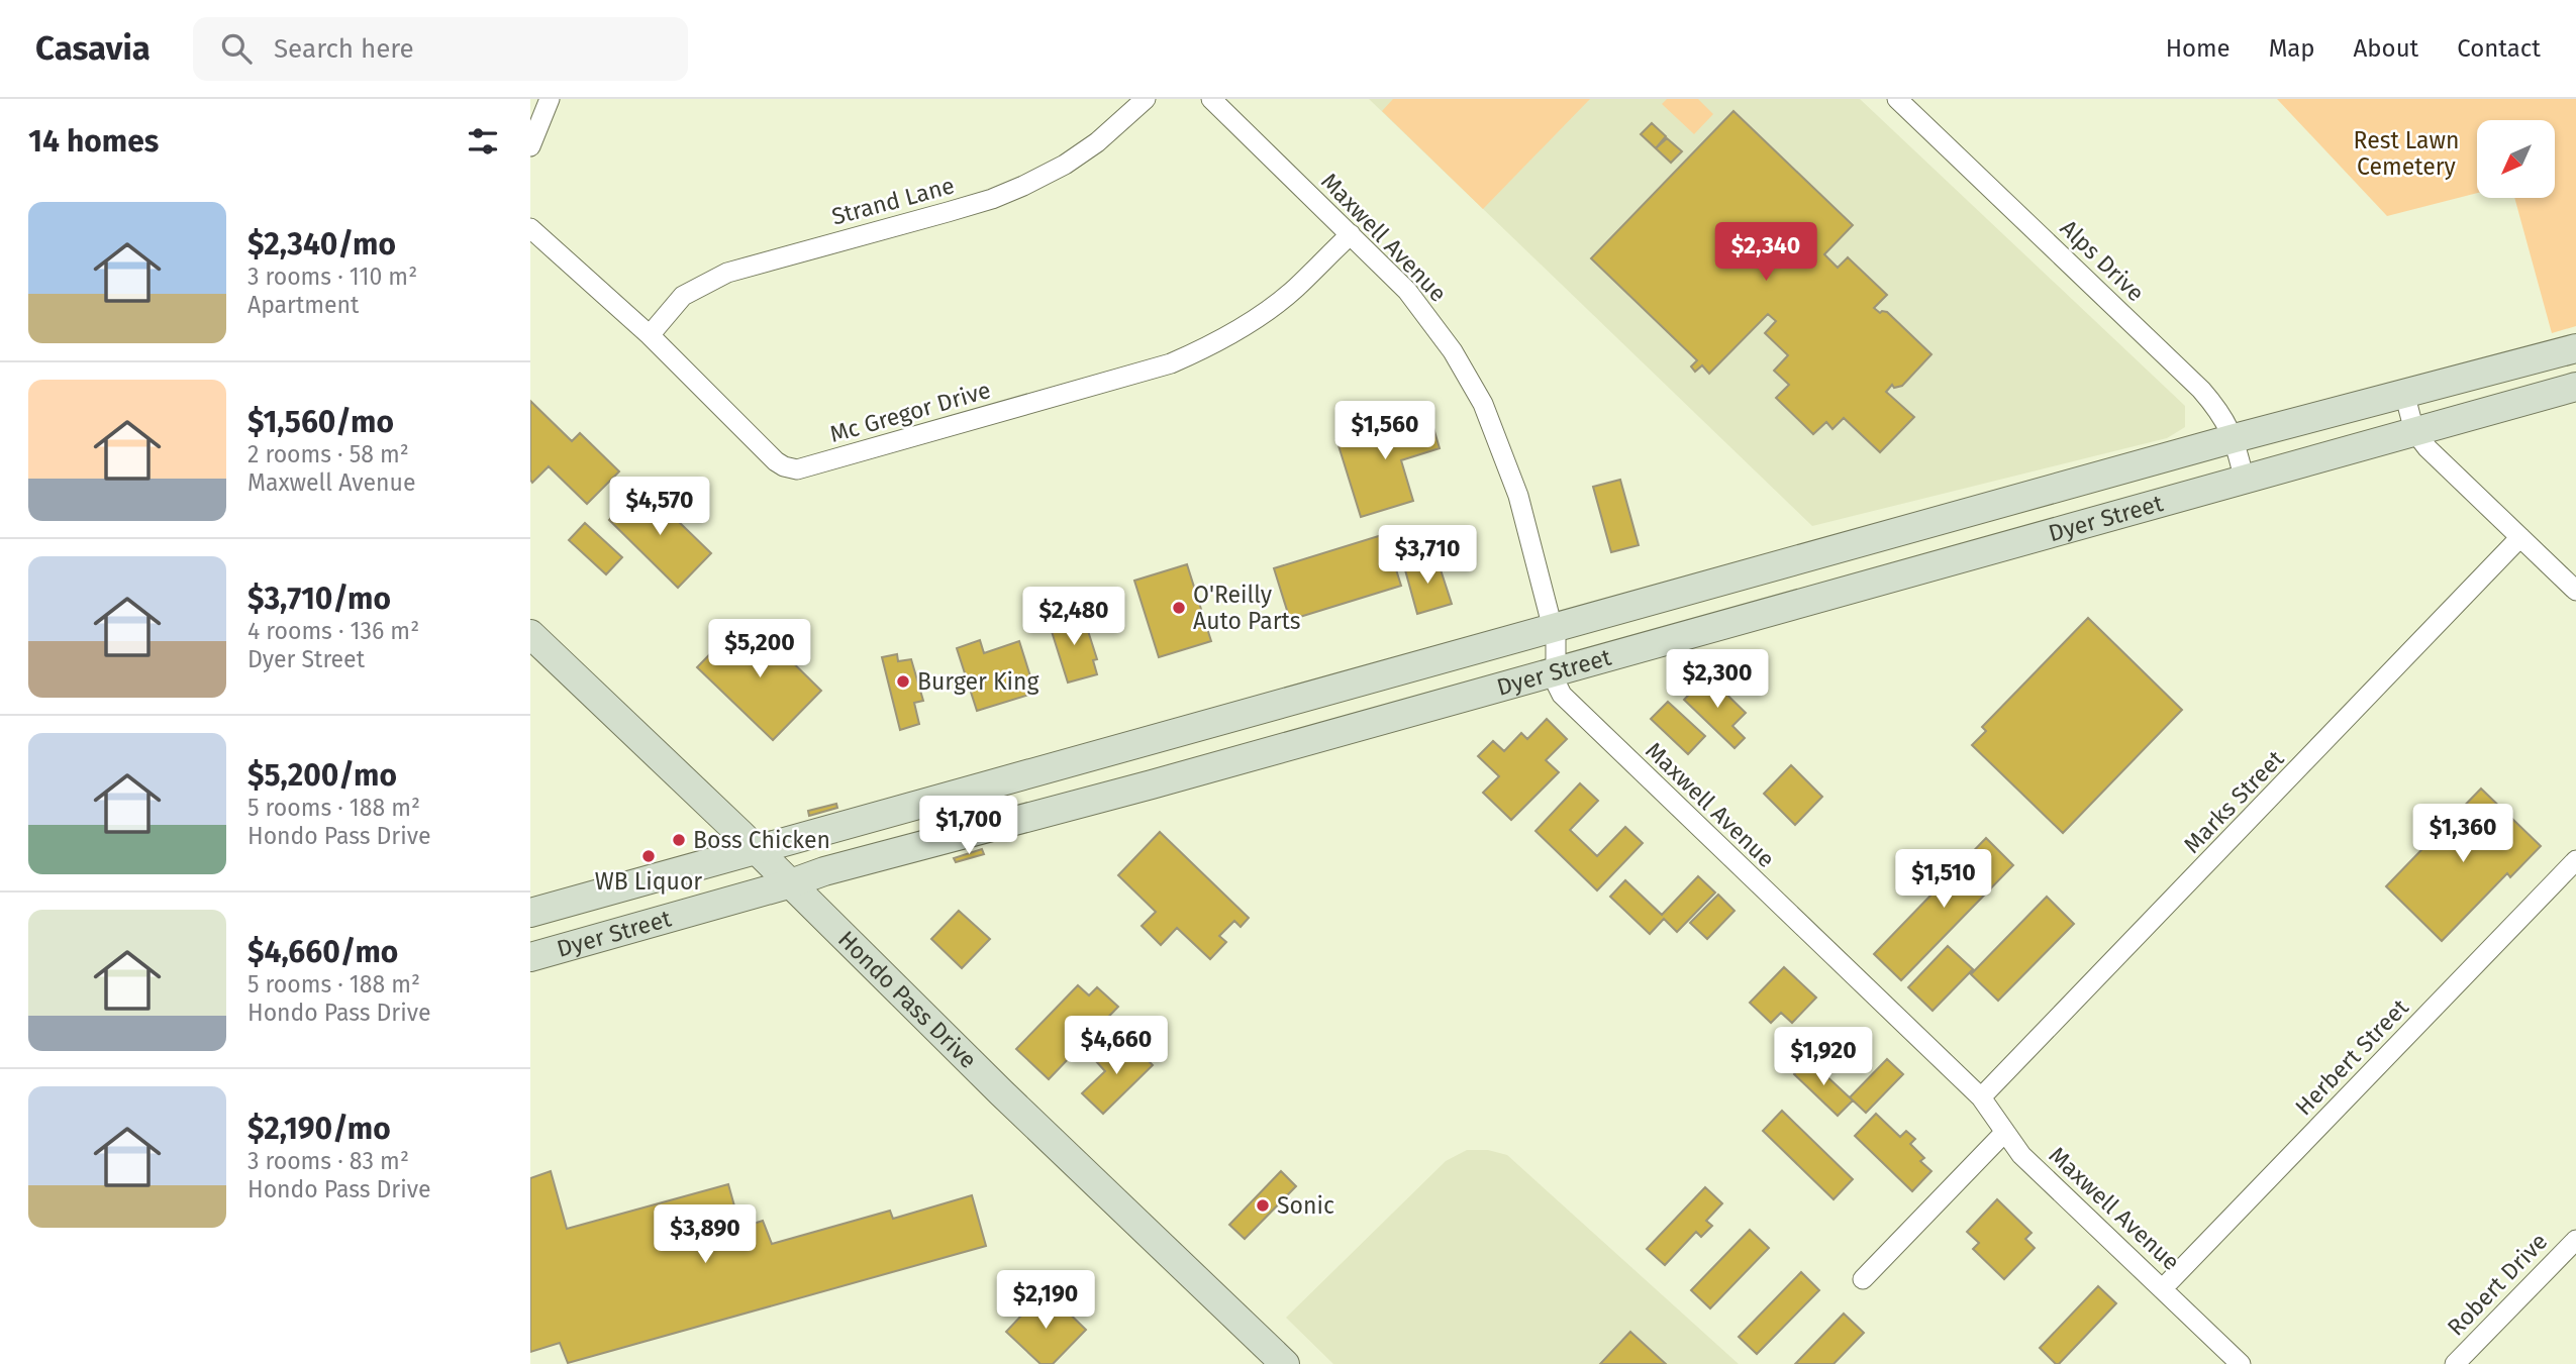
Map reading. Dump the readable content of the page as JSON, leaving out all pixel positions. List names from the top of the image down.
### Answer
{
  "streets": {
    "main road": ["Dyer Street", "Hondo Pass Drive"],
    "street": [
      "Strand Lane",
      "Maxwell Avenue",
      "Alps Drive",
      "Mc Gregor Drive",
      "Marks Street",
      "Herbert Street",
      "Robert Drive"
    ]
  },
  "crossings": [
    ["Strand Lane", "Mc Gregor Drive"],
    ["Maxwell Avenue", "Mc Gregor Drive"],
    ["Maxwell Avenue", "Dyer Street"],
    ["Maxwell Avenue", "Marks Street"],
    ["Maxwell Avenue", "Herbert Street"],
    ["Alps Drive", "Dyer Street"],
    ["Dyer Street", "Hondo Pass Drive"]
  ],
  "parks": ["Rest Lawn Cemetery"],
  "places": [
    "O'Reilly Auto Parts",
    "Burger King",
    "Boss Chicken",
    "WB Liquor",
    "Sonic"
  ],
  "north": "bottom left",
  "page": {
    "header": "Casavia",
    "search": "Search here",
    "nav": [
      "Home",
      "Map",
      "About",
      "Contact"
    ],
    "heading": "14 homes",
    "list": [
      {
        "name": "$2,340/mo",
        "note": "3 rooms · 110 m² · Apartment"
      },
      {
        "name": "$1,560/mo",
        "note": "2 rooms · 58 m² · Maxwell Avenue"
      },
      {
        "name": "$3,710/mo",
        "note": "4 rooms · 136 m² · Dyer Street"
      },
      {
        "name": "$5,200/mo",
        "note": "5 rooms · 188 m² · Hondo Pass Drive"
      },
      {
        "name": "$4,660/mo",
        "note": "5 rooms · 188 m² · Hondo Pass Drive"
      },
      {
        "name": "$2,190/mo",
        "note": "3 rooms · 83 m² · Hondo Pass Drive"
      }
    ],
    "price": [
      "$2,340",
      "$1,560",
      "$4,570",
      "$3,710",
      "$2,480",
      "$5,200",
      "$2,300",
      "$1,700",
      "$1,360",
      "$1,510",
      "$4,660",
      "$1,920",
      "$3,890",
      "$2,190"
    ]
  }
}
